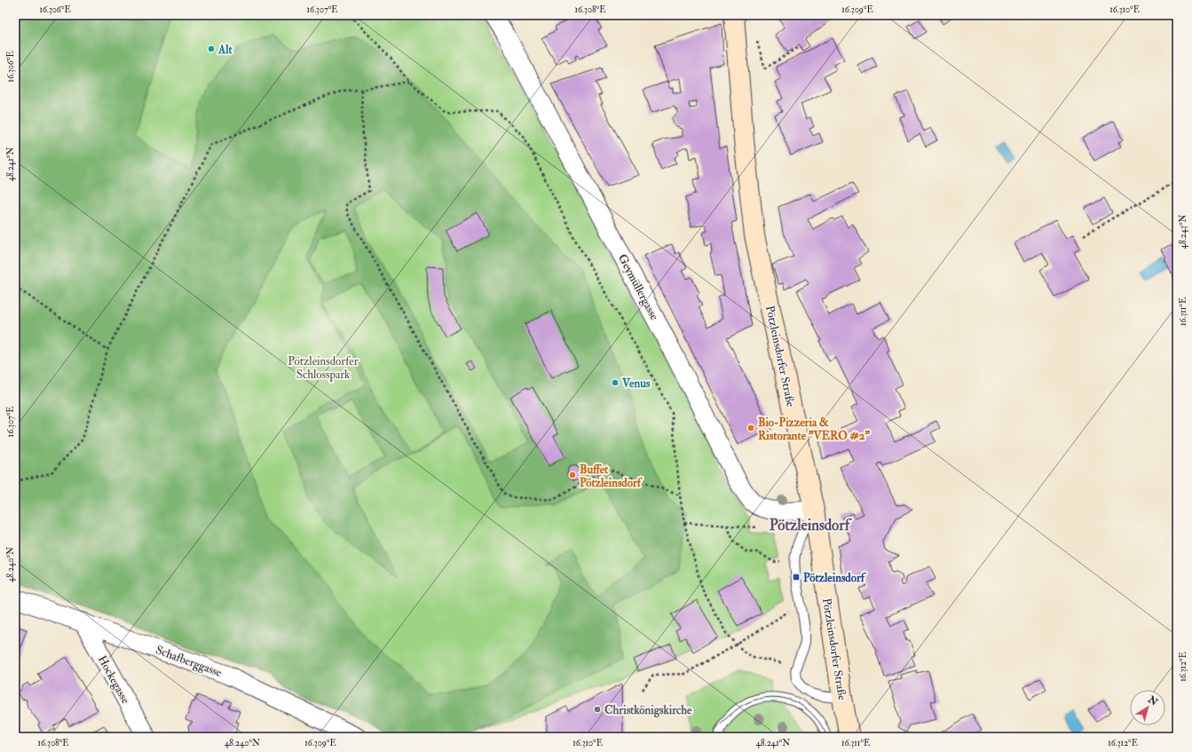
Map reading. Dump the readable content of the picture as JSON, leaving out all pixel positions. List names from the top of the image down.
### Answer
{
  "streets": {
    "street": [
      "Geymüllergasse",
      "Pötzleinsdorfer Straße",
      "Schafberggasse",
      "Hockegasse"
    ]
  },
  "crossings": [
    ["Geymüllergasse", "Pötzleinsdorfer Straße"],
    ["Schafberggasse", "Hockegasse"]
  ],
  "districts": ["Pötzleinsdorf"],
  "parks": ["Pötzleinsdorfer Schlosspark"],
  "places": {
    "other": [
      "Alt",
      "Venus",
      "Bio-Pizzeria & Ristorante \"VERO #2\"",
      "Buffet Pötzleinsdorf",
      "Christkönigskirche"
    ],
    "transit": ["Pötzleinsdorf"]
  },
  "north": "top right",
  "coordinates": [
    "16.306°E",
    "16.307°E",
    "16.308°E",
    "16.309°E",
    "16.310°E",
    "48.241°N",
    "48.243°N",
    "16.311°E",
    "48.240°N",
    "16.312°E"
  ]
}
